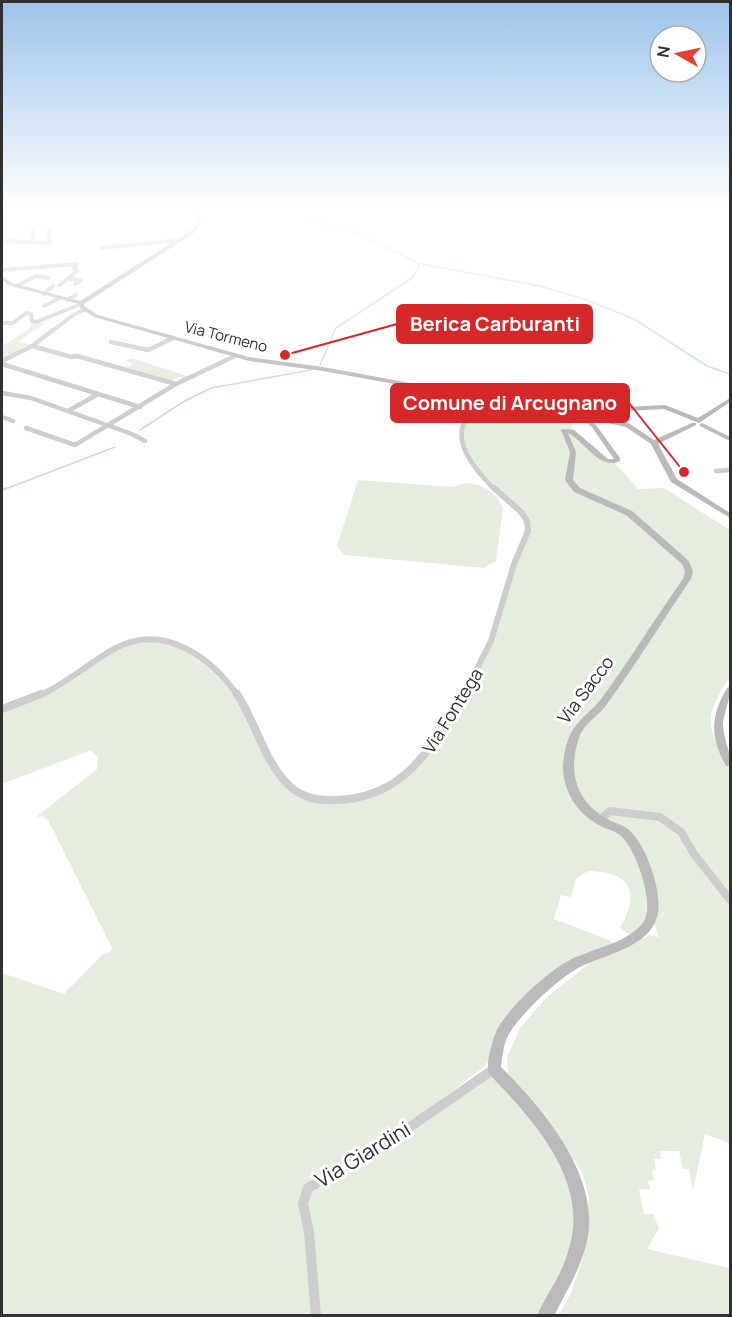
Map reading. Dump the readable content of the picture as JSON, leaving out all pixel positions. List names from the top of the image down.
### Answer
{
  "streets": {
    "main road": ["Via Tormeno", "Via Sacco"],
    "street": ["Via Fontega", "Via Giardini"]
  },
  "crossings": [
    ["Via Tormeno", "Via Sacco"],
    ["Via Tormeno", "Via Fontega"],
    ["Via Sacco", "Via Giardini"]
  ],
  "places": ["Berica Carburanti", "Comune di Arcugnano"],
  "north": "left"
}
